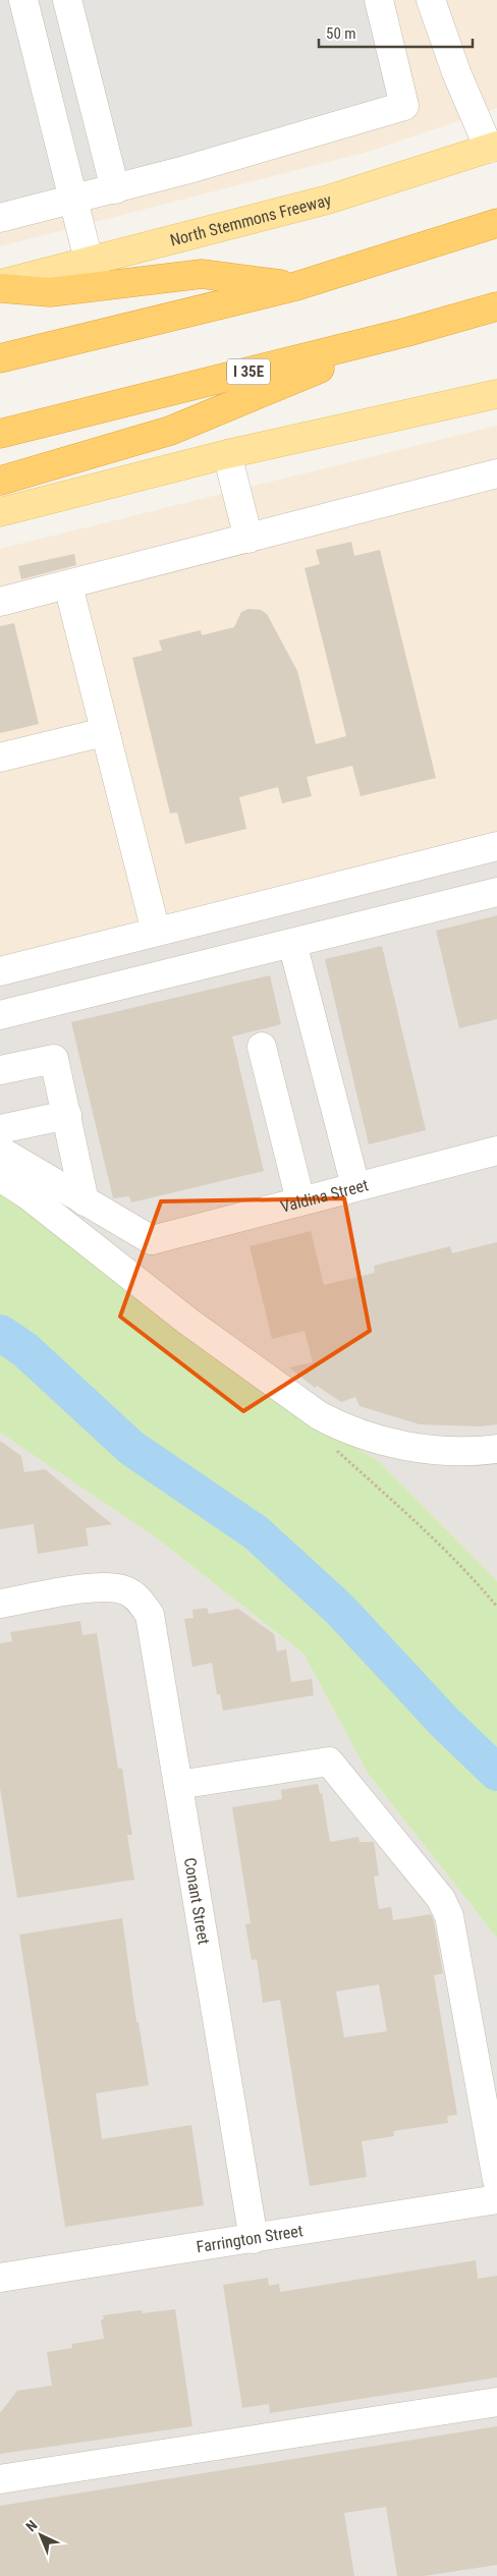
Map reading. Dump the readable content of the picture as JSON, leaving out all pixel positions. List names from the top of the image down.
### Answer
{
  "streets": {
    "highway": ["I 35E"],
    "main road": ["North Stemmons Freeway"],
    "street": ["Valdina Street", "Conant Street", "Farrington Street"]
  },
  "crossings": [
    ["Conant Street", "Farrington Street"]
  ],
  "scale_bar": "50 m",
  "north": "top left"
}
